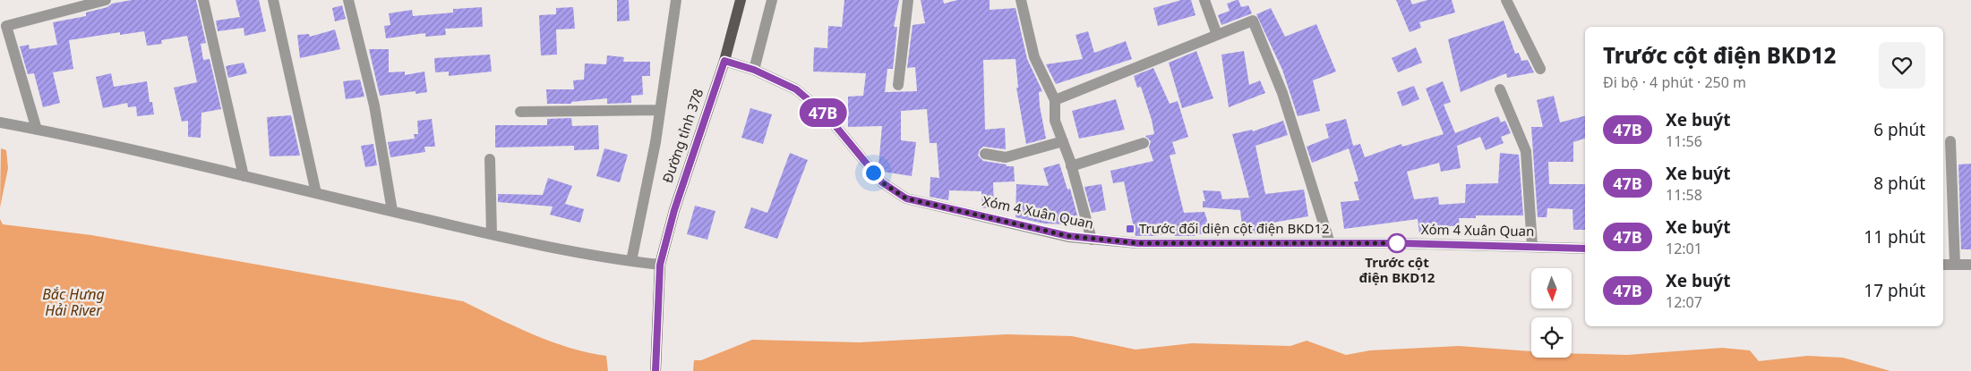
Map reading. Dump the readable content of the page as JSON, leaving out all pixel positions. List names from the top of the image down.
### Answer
{
  "streets": {
    "main road": ["Đường tỉnh 378"],
    "street": ["Xóm 4 Xuân Quan"]
  },
  "crossings": [
    ["Đường tỉnh 378", "Xóm 4 Xuân Quan"]
  ],
  "water": ["Bắc Hưng Hải River"],
  "places": {
    "transit": ["Trước đối diện cột điện BKD12"],
    "other": ["Trước cột điện BKD12"]
  },
  "lines": ["bus line 47B"],
  "north": "bottom",
  "page": {
    "on_map": "47B",
    "heading": ["Trước cột điện BKD12", "Đi bộ · 4 phút · 250 m"],
    "list": [
      {
        "mark": "47B",
        "name": "Xe buýt",
        "note": "11:56",
        "value": "6 phút"
      },
      {
        "mark": "47B",
        "name": "Xe buýt",
        "note": "11:58",
        "value": "8 phút"
      },
      {
        "mark": "47B",
        "name": "Xe buýt",
        "note": "12:01",
        "value": "11 phút"
      },
      {
        "mark": "47B",
        "name": "Xe buýt",
        "note": "12:07",
        "value": "17 phút"
      }
    ]
  }
}
